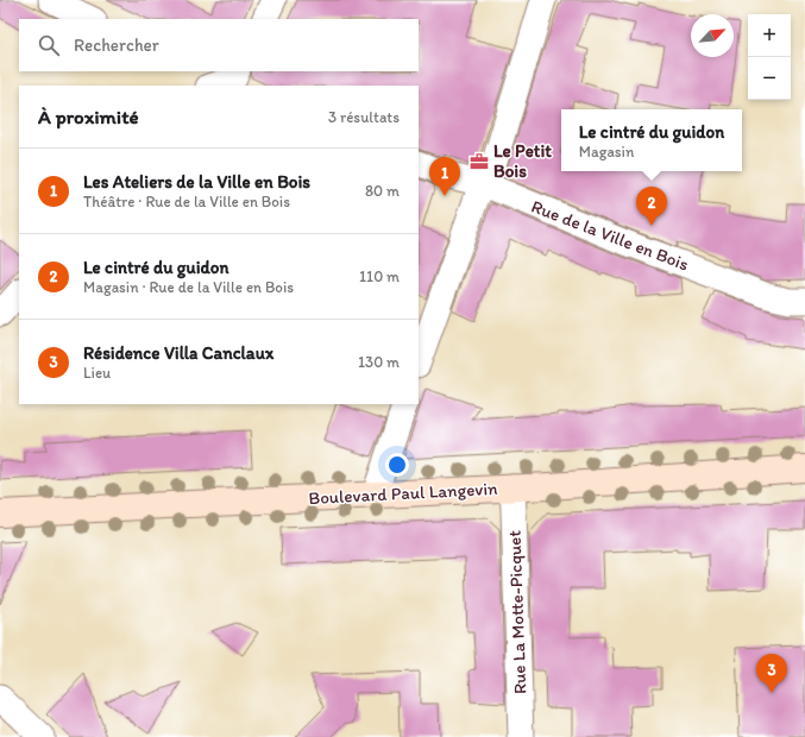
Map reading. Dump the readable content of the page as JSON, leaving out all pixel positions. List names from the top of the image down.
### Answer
{
  "streets": {
    "street": ["Rue de la Ville en Bois", "Boulevard Paul Langevin", "Rue La Motte-Picquet"]
  },
  "crossings": [
    ["Boulevard Paul Langevin", "Rue La Motte-Picquet"]
  ],
  "places": {
    "office": ["Le Petit Bois"]
  },
  "north": "top right",
  "page": {
    "map_buttons": ["+", "−"],
    "search": "Rechercher",
    "heading": ["À proximité", "3 résultats"],
    "popup": ["Le cintré du guidon", "Magasin"],
    "list": [
      {
        "mark": "1",
        "name": "Les Ateliers de la Ville en Bois",
        "note": "Théâtre · Rue de la Ville en Bois",
        "value": "80 m"
      },
      {
        "mark": "2",
        "name": "Le cintré du guidon",
        "note": "Magasin · Rue de la Ville en Bois",
        "value": "110 m"
      },
      {
        "mark": "3",
        "name": "Résidence Villa Canclaux",
        "note": "Lieu",
        "value": "130 m"
      }
    ],
    "pins": ["1", "2", "3"]
  }
}
